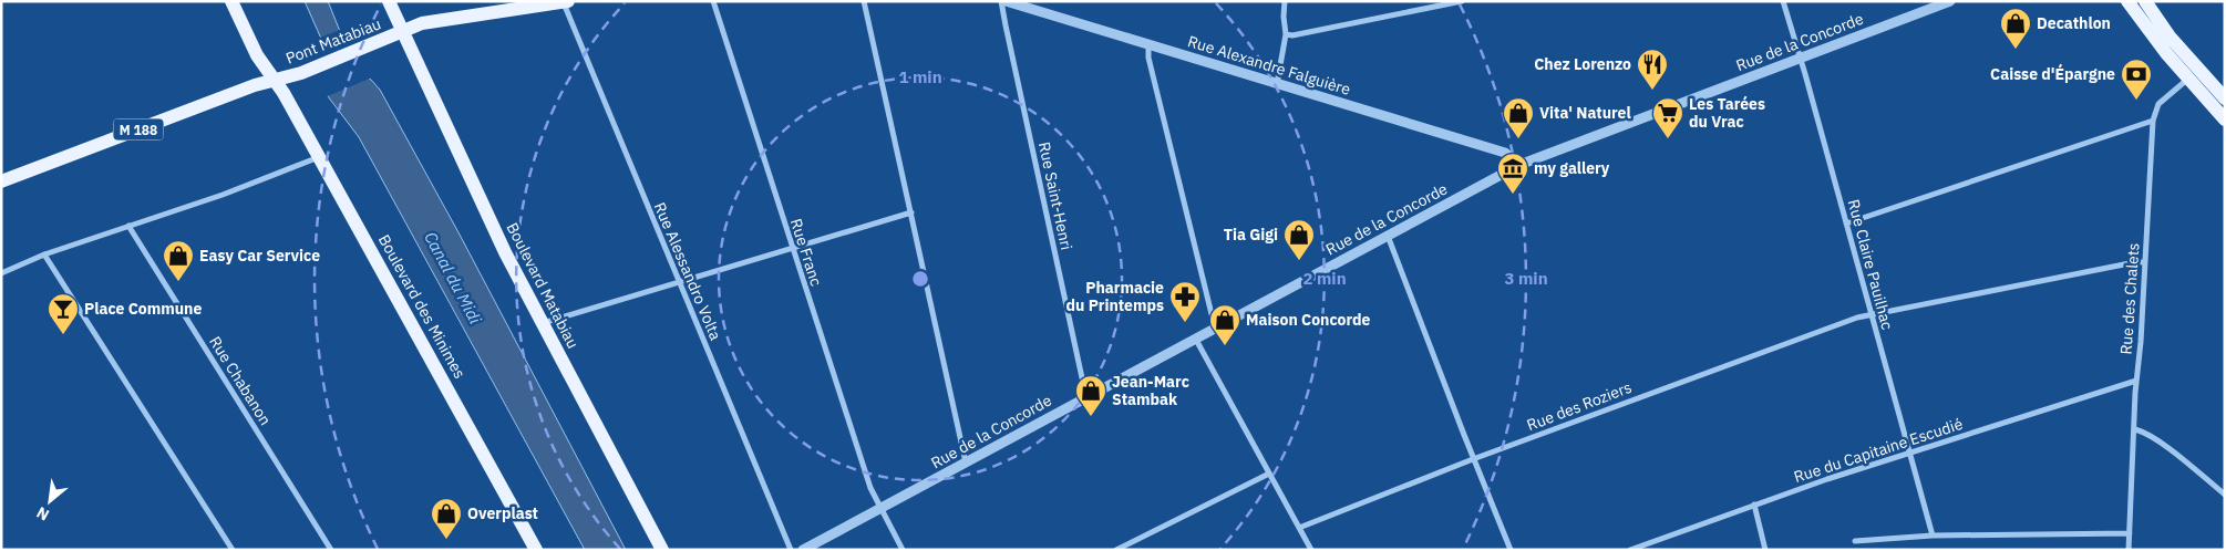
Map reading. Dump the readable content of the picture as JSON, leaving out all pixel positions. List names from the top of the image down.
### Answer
{
  "streets": {
    "main road": [
      "Pont Matabiau",
      "M 188",
      "Boulevard Matabiau",
      "Boulevard des Minimes"
    ],
    "street": [
      "Rue de la Concorde",
      "Rue Alexandre Falguière",
      "Rue Saint-Henri",
      "Rue Franc",
      "Rue Claire Pauilhac",
      "Rue Alessandro Volta",
      "Rue des Chalets",
      "Rue Chabanon",
      "Rue des Roziers",
      "Rue du Capitaine Escudié"
    ]
  },
  "crossings": [
    ["Pont Matabiau", "M 188"],
    ["Pont Matabiau", "Rue Alessandro Volta"],
    ["Pont Matabiau", "Boulevard Matabiau"],
    ["Pont Matabiau", "Boulevard des Minimes"],
    ["Rue de la Concorde", "Rue Alexandre Falguière"],
    ["Rue de la Concorde", "Rue Saint-Henri"],
    ["Rue de la Concorde", "Rue Franc"],
    ["Rue de la Concorde", "Rue Claire Pauilhac"],
    ["Rue Alexandre Falguière", "Rue Saint-Henri"],
    ["M 188", "Boulevard des Minimes"],
    ["Rue Claire Pauilhac", "Rue des Roziers"],
    ["Rue Claire Pauilhac", "Rue du Capitaine Escudié"],
    ["Rue des Chalets", "Rue des Roziers"],
    ["Rue des Chalets", "Rue du Capitaine Escudié"]
  ],
  "water": ["Canal du Midi"],
  "places": {
    "shop": [
      "Decathlon",
      "Vita' Naturel",
      "Tia Gigi",
      "Easy Car Service",
      "Maison Concorde",
      "Jean-Marc Stambak",
      "Overplast"
    ],
    "restaurant": ["Chez Lorenzo"],
    "bank": ["Caisse d'Épargne"],
    "supermarket": ["Les Tarées du Vrac"],
    "museum": ["my gallery"],
    "pharmacy": ["Pharmacie du Printemps"],
    "bar": ["Place Commune"]
  },
  "north": "bottom left",
  "rings": ["1 min", "2 min", "3 min"]
}
